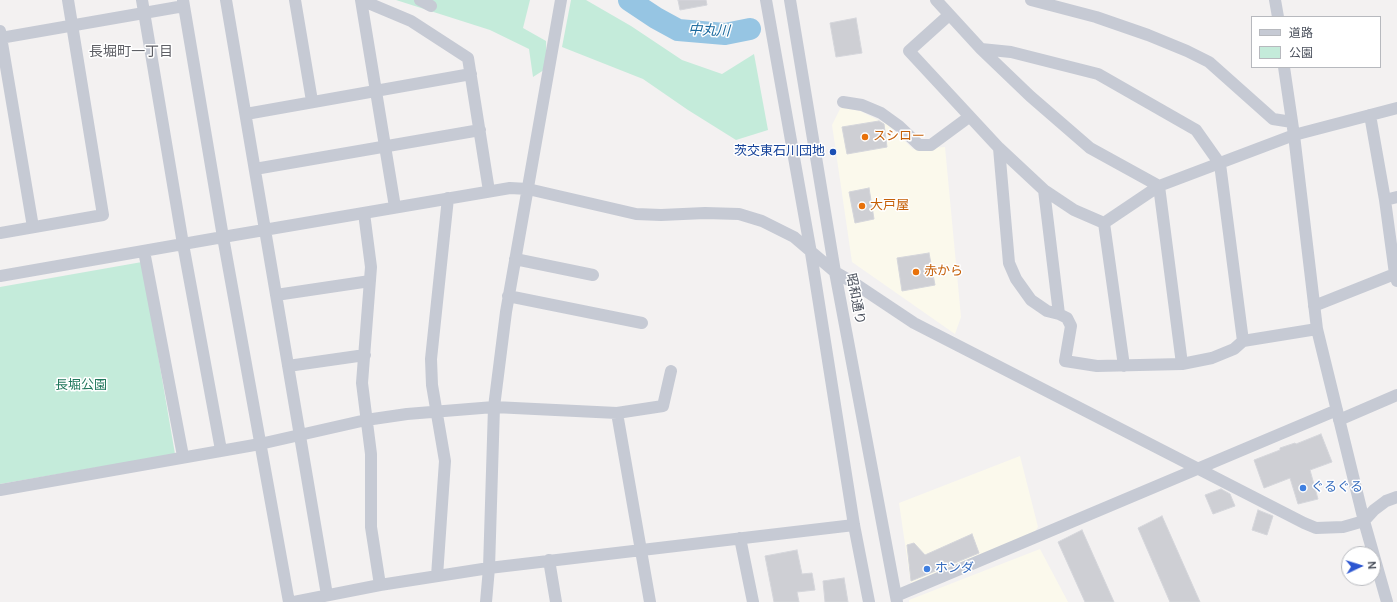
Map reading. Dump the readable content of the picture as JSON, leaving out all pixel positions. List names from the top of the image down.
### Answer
{
  "streets": {
    "street": ["昭和通り"]
  },
  "districts": ["長堀町一丁目"],
  "water": ["中丸川"],
  "parks": ["長堀公園"],
  "places": [
    "スシロー",
    "茨交東石川団地",
    "大戸屋",
    "赤から",
    "ぐるぐる",
    "ホンダ"
  ],
  "legend": ["道路", "公園"],
  "north": "right"
}
